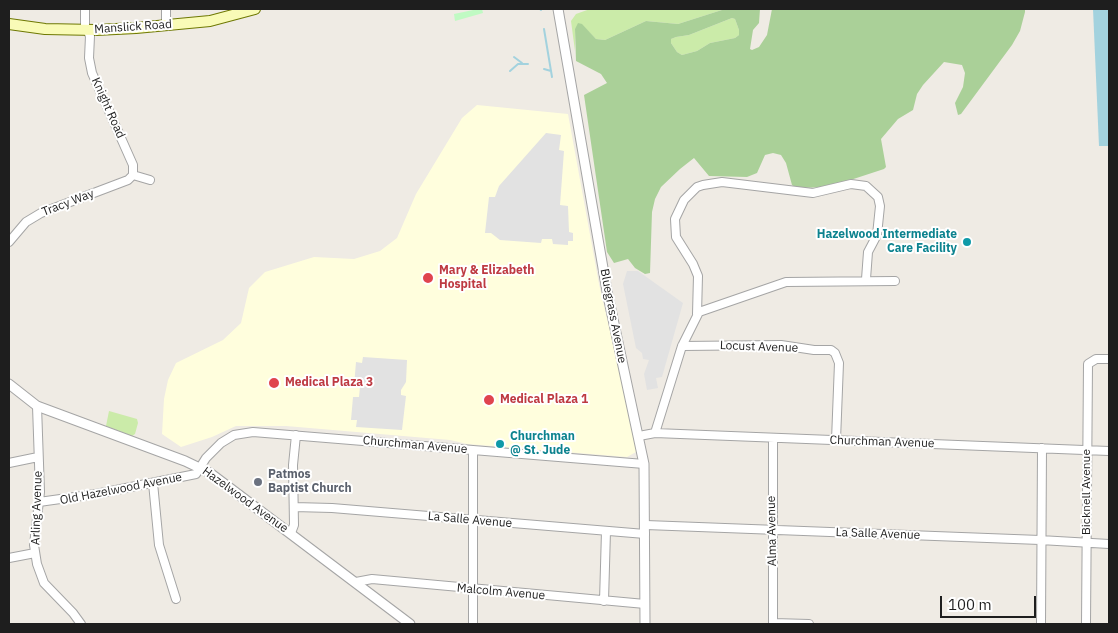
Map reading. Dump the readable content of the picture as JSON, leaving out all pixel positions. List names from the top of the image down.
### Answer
{
  "streets": {
    "main road": ["Manslick Road"],
    "street": [
      "Knight Road",
      "Tracy Way",
      "Bluegrass Avenue",
      "Locust Avenue",
      "Churchman Avenue",
      "Old Hazelwood Avenue",
      "Bicknell Avenue",
      "Hazelwood Avenue",
      "Arling Avenue",
      "La Salle Avenue",
      "Alma Avenue",
      "Malcolm Avenue"
    ]
  },
  "crossings": [
    ["Manslick Road", "Knight Road"],
    ["Knight Road", "Tracy Way"],
    ["Bluegrass Avenue", "Churchman Avenue"],
    ["Bluegrass Avenue", "La Salle Avenue"],
    ["Bluegrass Avenue", "Malcolm Avenue"],
    ["Locust Avenue", "Churchman Avenue"],
    ["Churchman Avenue", "Old Hazelwood Avenue"],
    ["Churchman Avenue", "Bicknell Avenue"],
    ["Churchman Avenue", "Hazelwood Avenue"],
    ["Churchman Avenue", "Alma Avenue"],
    ["Old Hazelwood Avenue", "Hazelwood Avenue"],
    ["Old Hazelwood Avenue", "Arling Avenue"],
    ["Bicknell Avenue", "La Salle Avenue"],
    ["Hazelwood Avenue", "Arling Avenue"],
    ["Hazelwood Avenue", "Malcolm Avenue"],
    ["La Salle Avenue", "Alma Avenue"]
  ],
  "places": [
    "Hazelwood Intermediate Care Facility",
    "Mary & Elizabeth Hospital",
    "Medical Plaza 3",
    "Medical Plaza 1",
    "Churchman @ St. Jude",
    "Patmos Baptist Church"
  ],
  "scale_bar": "100 m"
}
